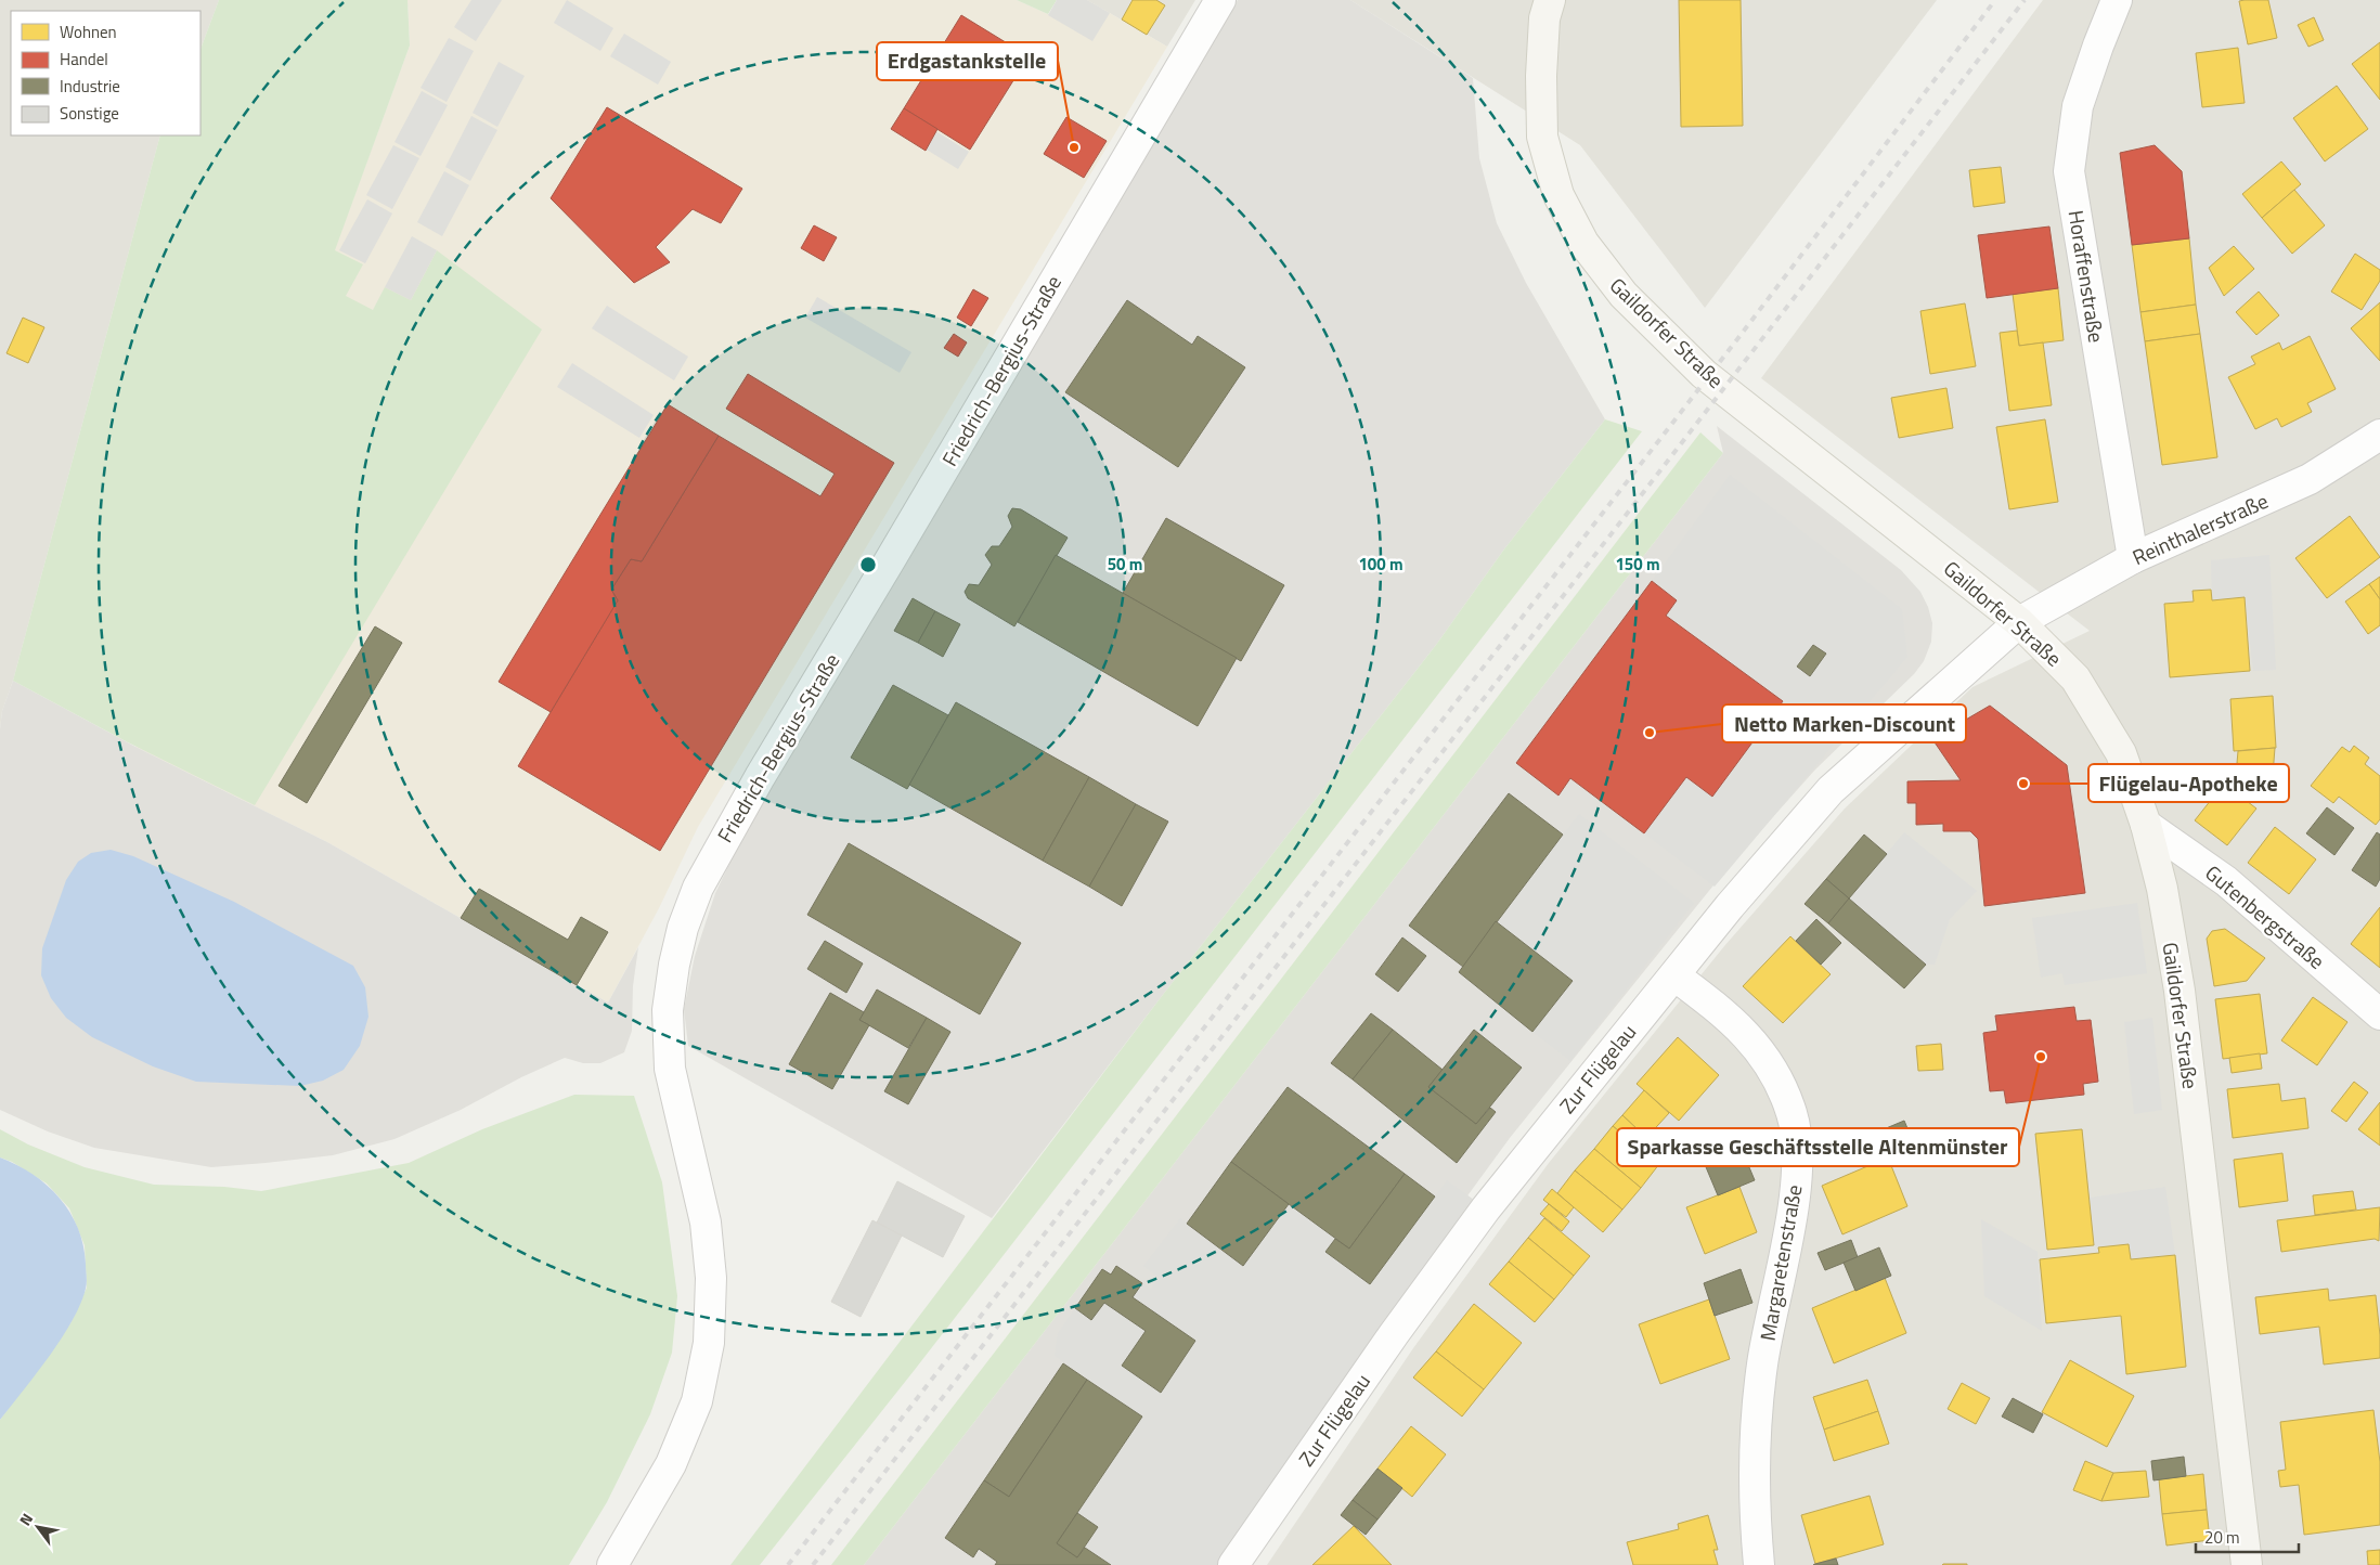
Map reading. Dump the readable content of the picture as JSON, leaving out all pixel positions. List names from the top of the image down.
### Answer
{
  "streets": {
    "main road": ["Gaildorfer Straße"],
    "street": [
      "Horaffenstraße",
      "Friedrich-Bergius-Straße",
      "Reinthalerstraße",
      "Gutenbergstraße",
      "Zur Flügelau",
      "Margaretenstraße"
    ]
  },
  "crossings": [
    ["Horaffenstraße", "Reinthalerstraße"],
    ["Gaildorfer Straße", "Reinthalerstraße"],
    ["Gaildorfer Straße", "Gutenbergstraße"],
    ["Gaildorfer Straße", "Zur Flügelau"],
    ["Reinthalerstraße", "Zur Flügelau"],
    ["Zur Flügelau", "Margaretenstraße"]
  ],
  "places": [
    "Erdgastankstelle",
    "Netto Marken-Discount",
    "Flügelau-Apotheke",
    "Sparkasse Geschäftsstelle Altenmünster"
  ],
  "legend": [
    "Wohnen",
    "Handel",
    "Industrie",
    "Sonstige"
  ],
  "scale_bar": "20 m",
  "north": "top left",
  "rings": ["50 m", "100 m", "150 m"]
}
